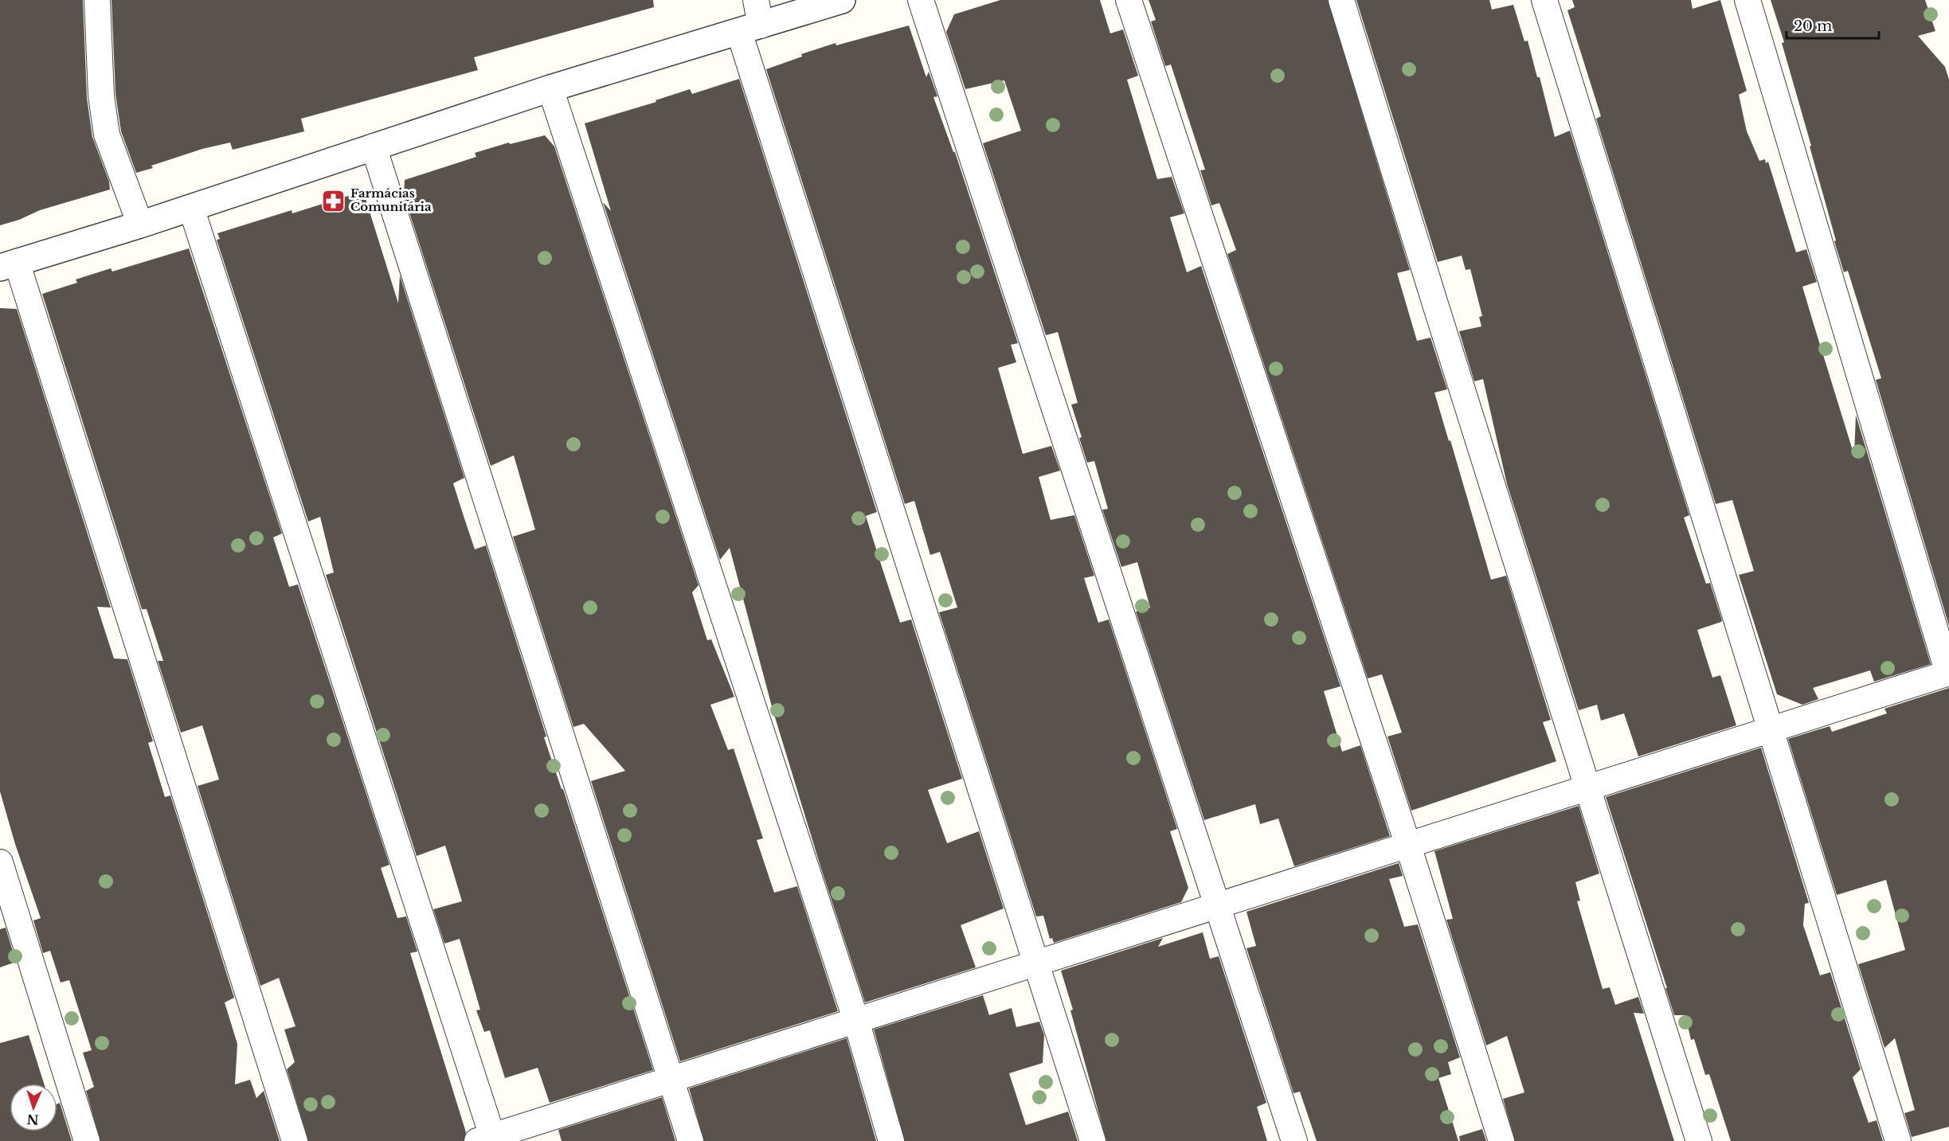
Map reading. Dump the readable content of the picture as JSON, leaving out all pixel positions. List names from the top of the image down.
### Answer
{
  "places": {
    "pharmacy": ["Farmácias Comunitária"]
  },
  "scale_bar": "20 m",
  "north": "bottom"
}
